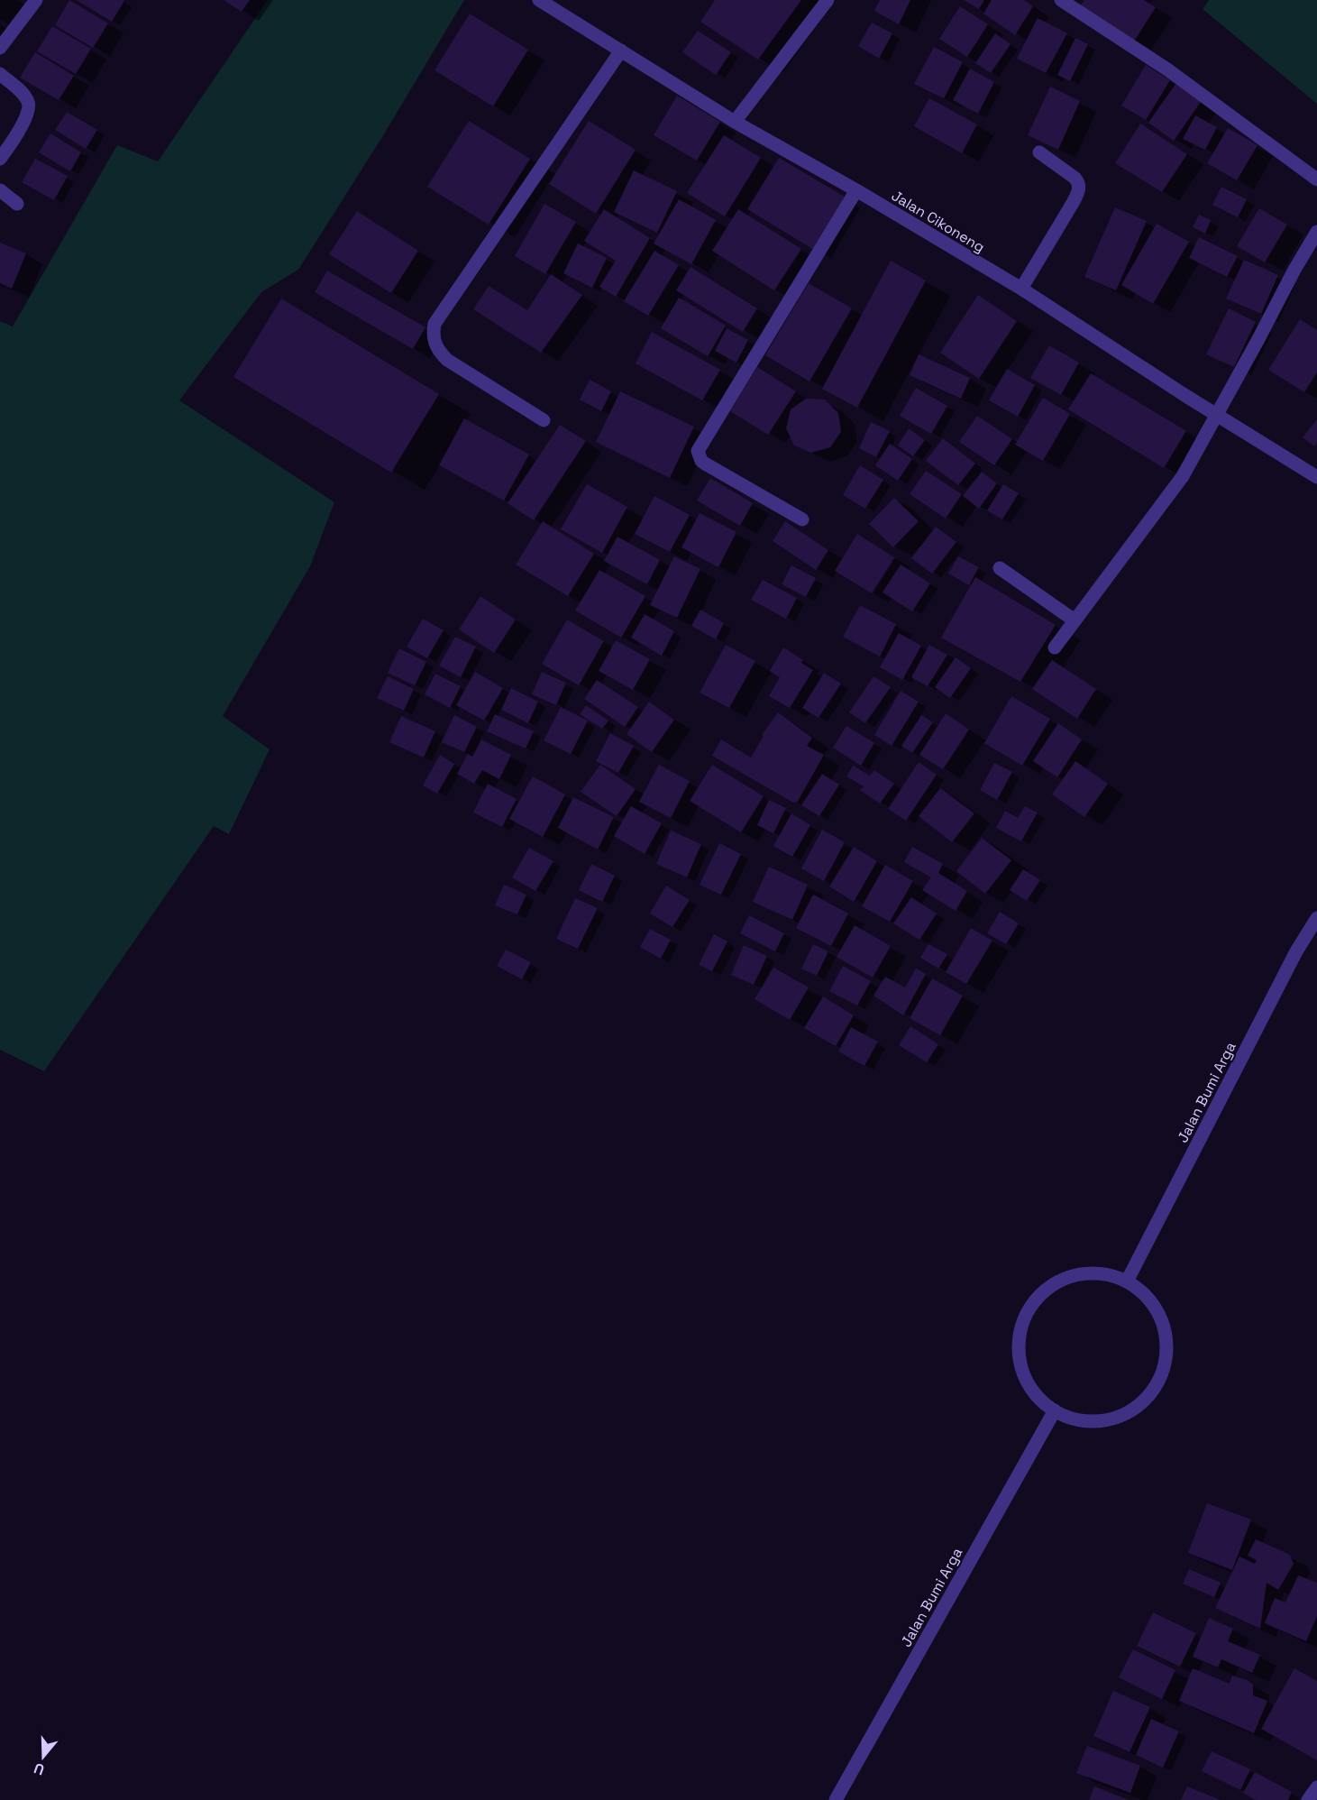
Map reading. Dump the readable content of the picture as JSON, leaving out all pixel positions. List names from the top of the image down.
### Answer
{
  "streets": {
    "street": ["Jalan Cikoneng", "Jalan Bumi Arga"]
  },
  "north": "bottom"
}
